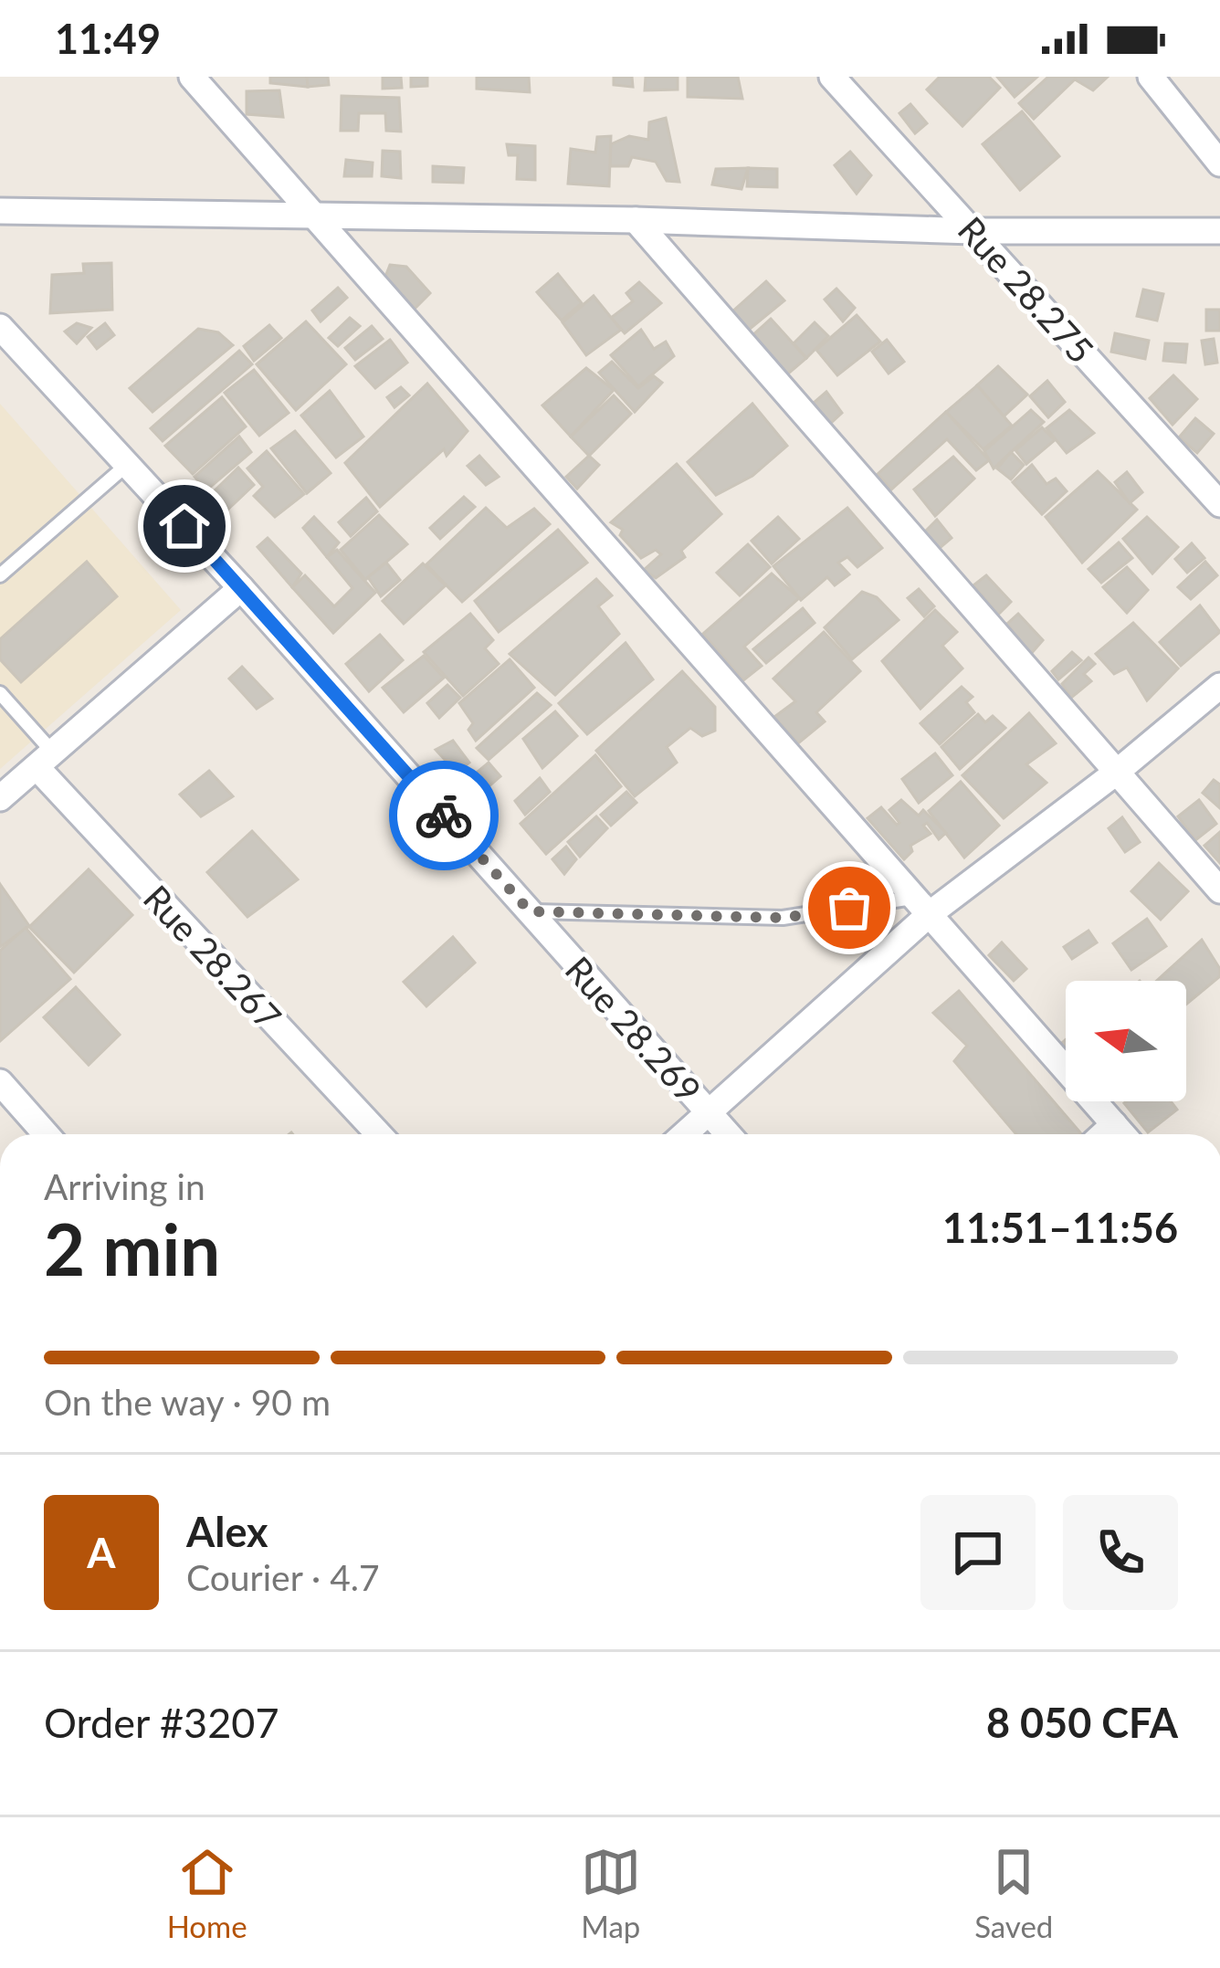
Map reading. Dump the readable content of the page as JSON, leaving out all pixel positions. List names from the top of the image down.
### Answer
{
  "streets": {
    "street": ["Rue 28.275", "Rue 28.267", "Rue 28.269"]
  },
  "north": "left",
  "page": {
    "status": "11:49",
    "heading": ["2 min", "Arriving in", "11:51–11:56"],
    "panel": [
      "Alex",
      "Courier · 4.7",
      "Order #3207",
      "8 050 CFA"
    ],
    "bar": "On the way · 90 m",
    "round": "A",
    "tabs": ["Home", "Map", "Saved"]
  }
}
